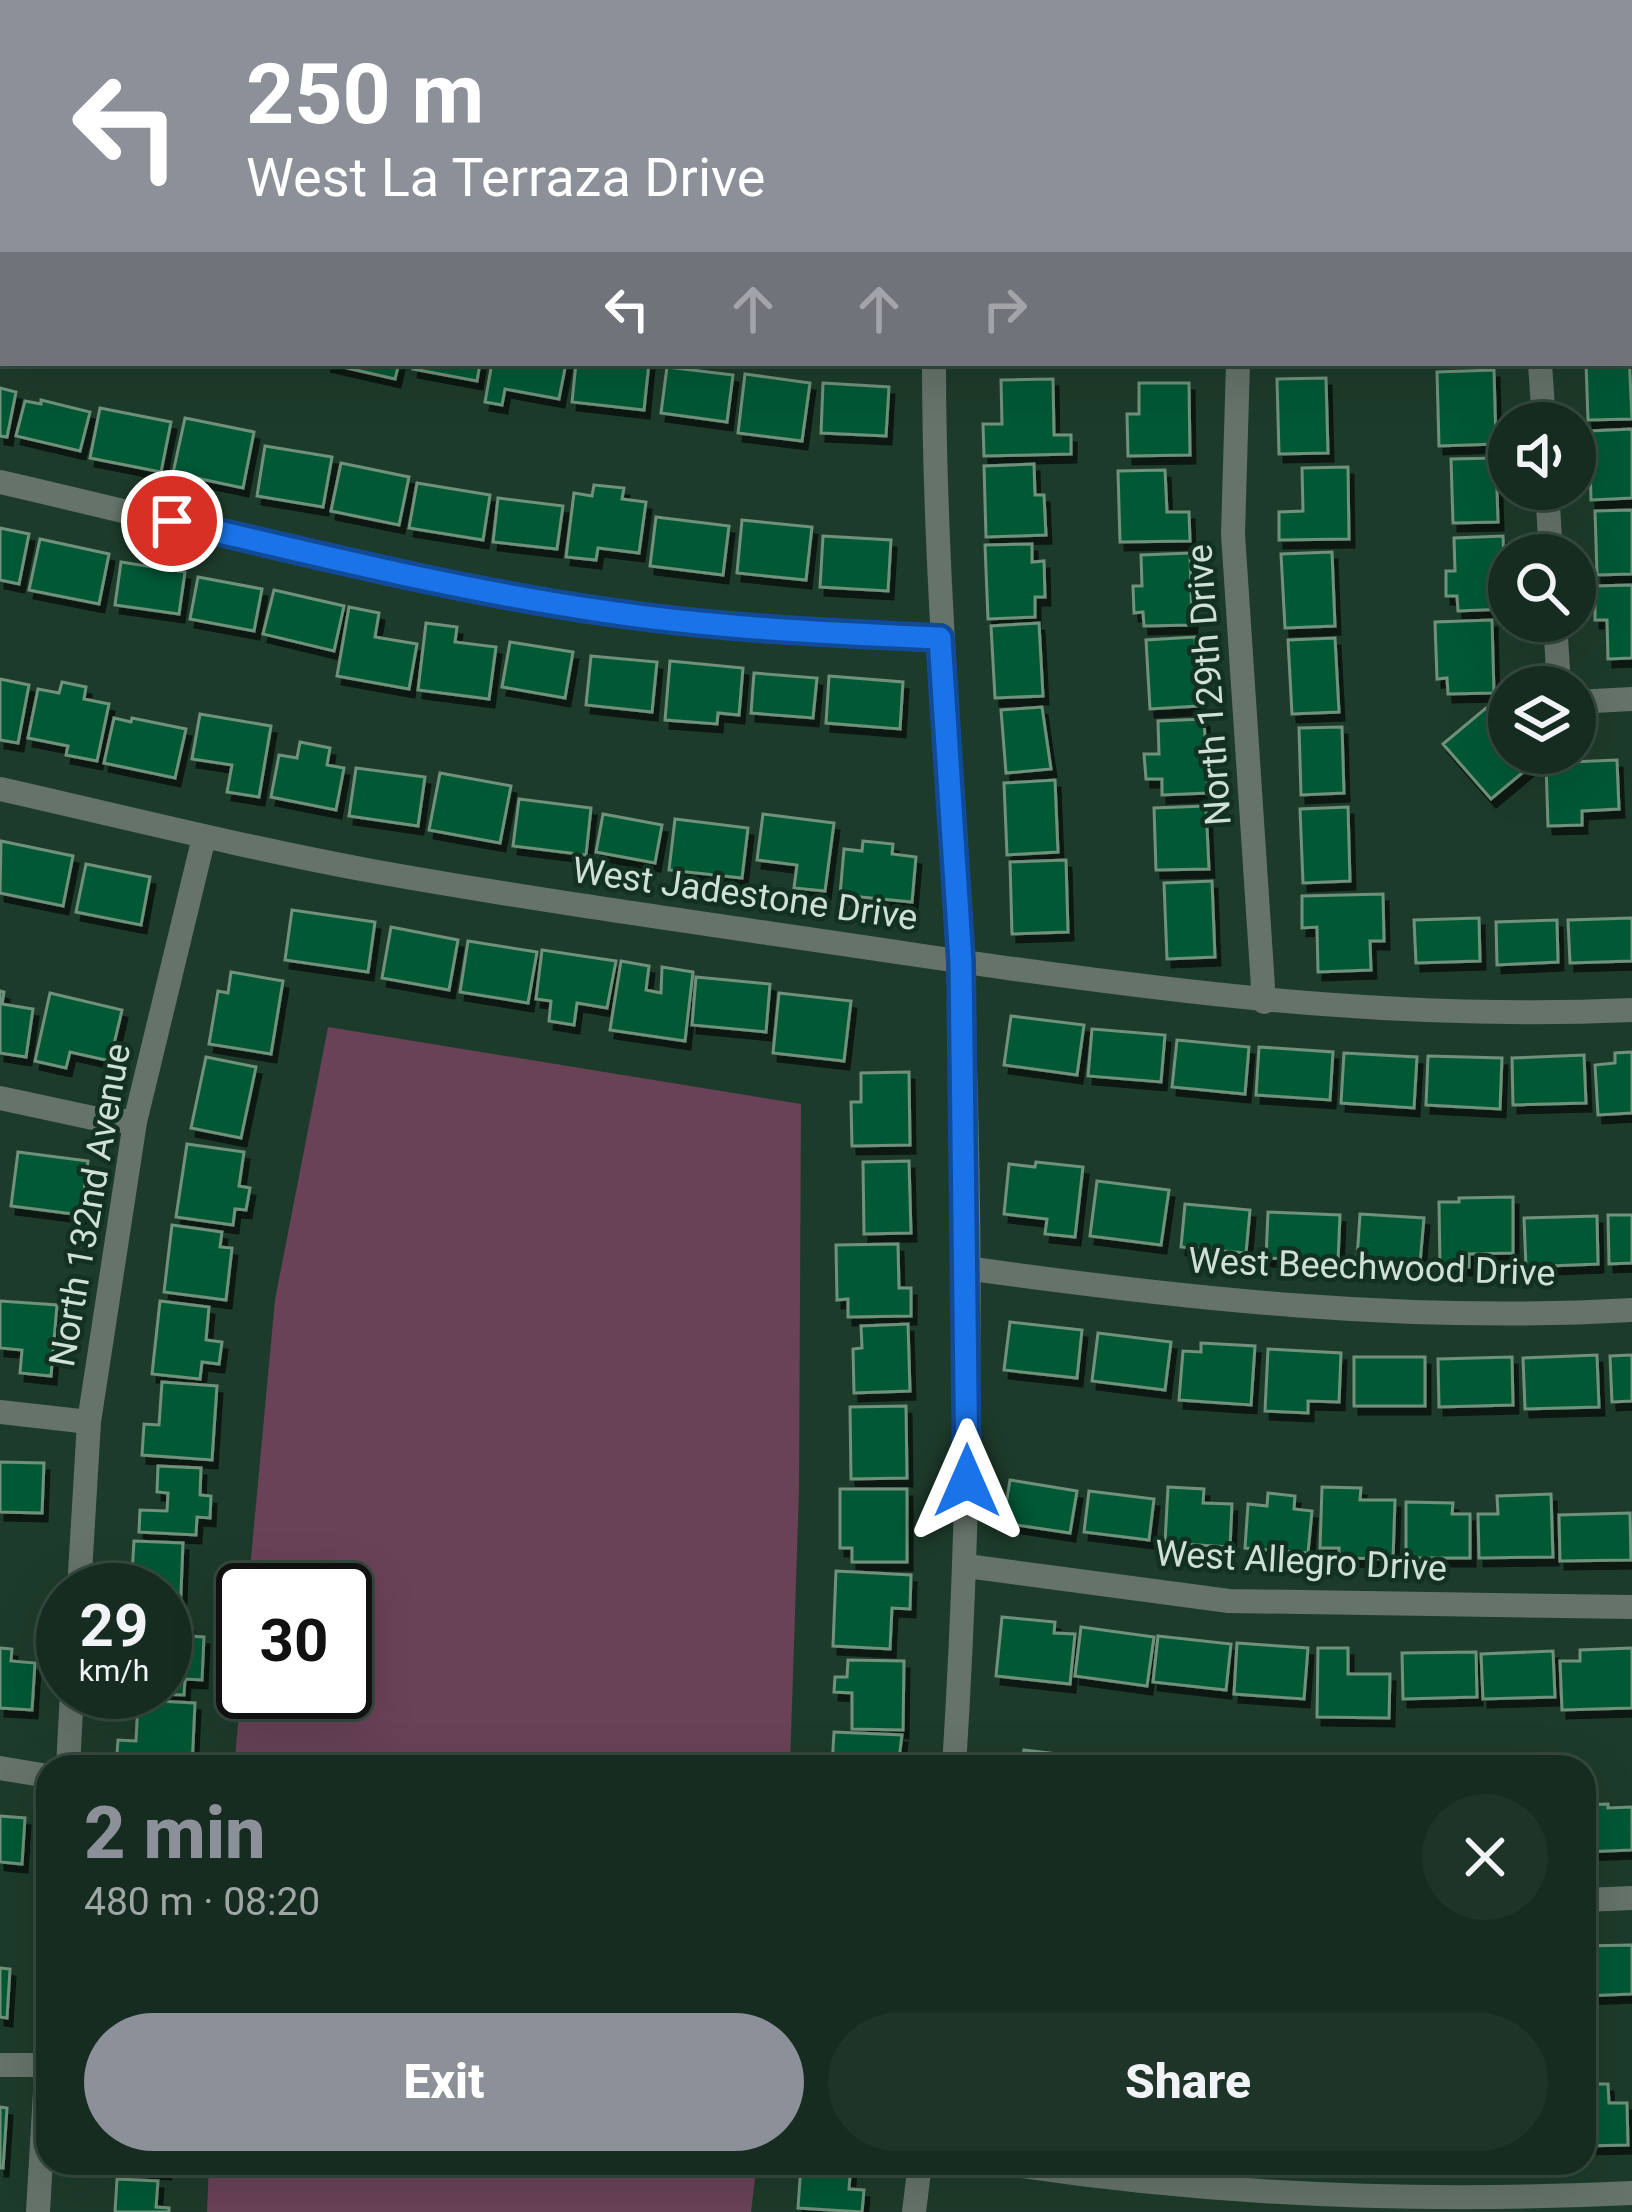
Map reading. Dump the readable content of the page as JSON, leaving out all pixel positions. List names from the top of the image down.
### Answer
{
  "streets": {
    "street": [
      "North 129th Drive",
      "West Jadestone Drive",
      "North 132nd Avenue",
      "West Beechwood Drive",
      "West Allegro Drive"
    ]
  },
  "crossings": [
    ["North 129th Drive", "West Jadestone Drive"],
    ["West Jadestone Drive", "North 132nd Avenue"]
  ],
  "page": {
    "turn": ["250 m", "West La Terraza Drive"],
    "speed": "29 km/h",
    "limit": "30",
    "heading": ["2 min", "480 m · 08:20"],
    "buttons": ["Exit", "Share"]
  }
}
